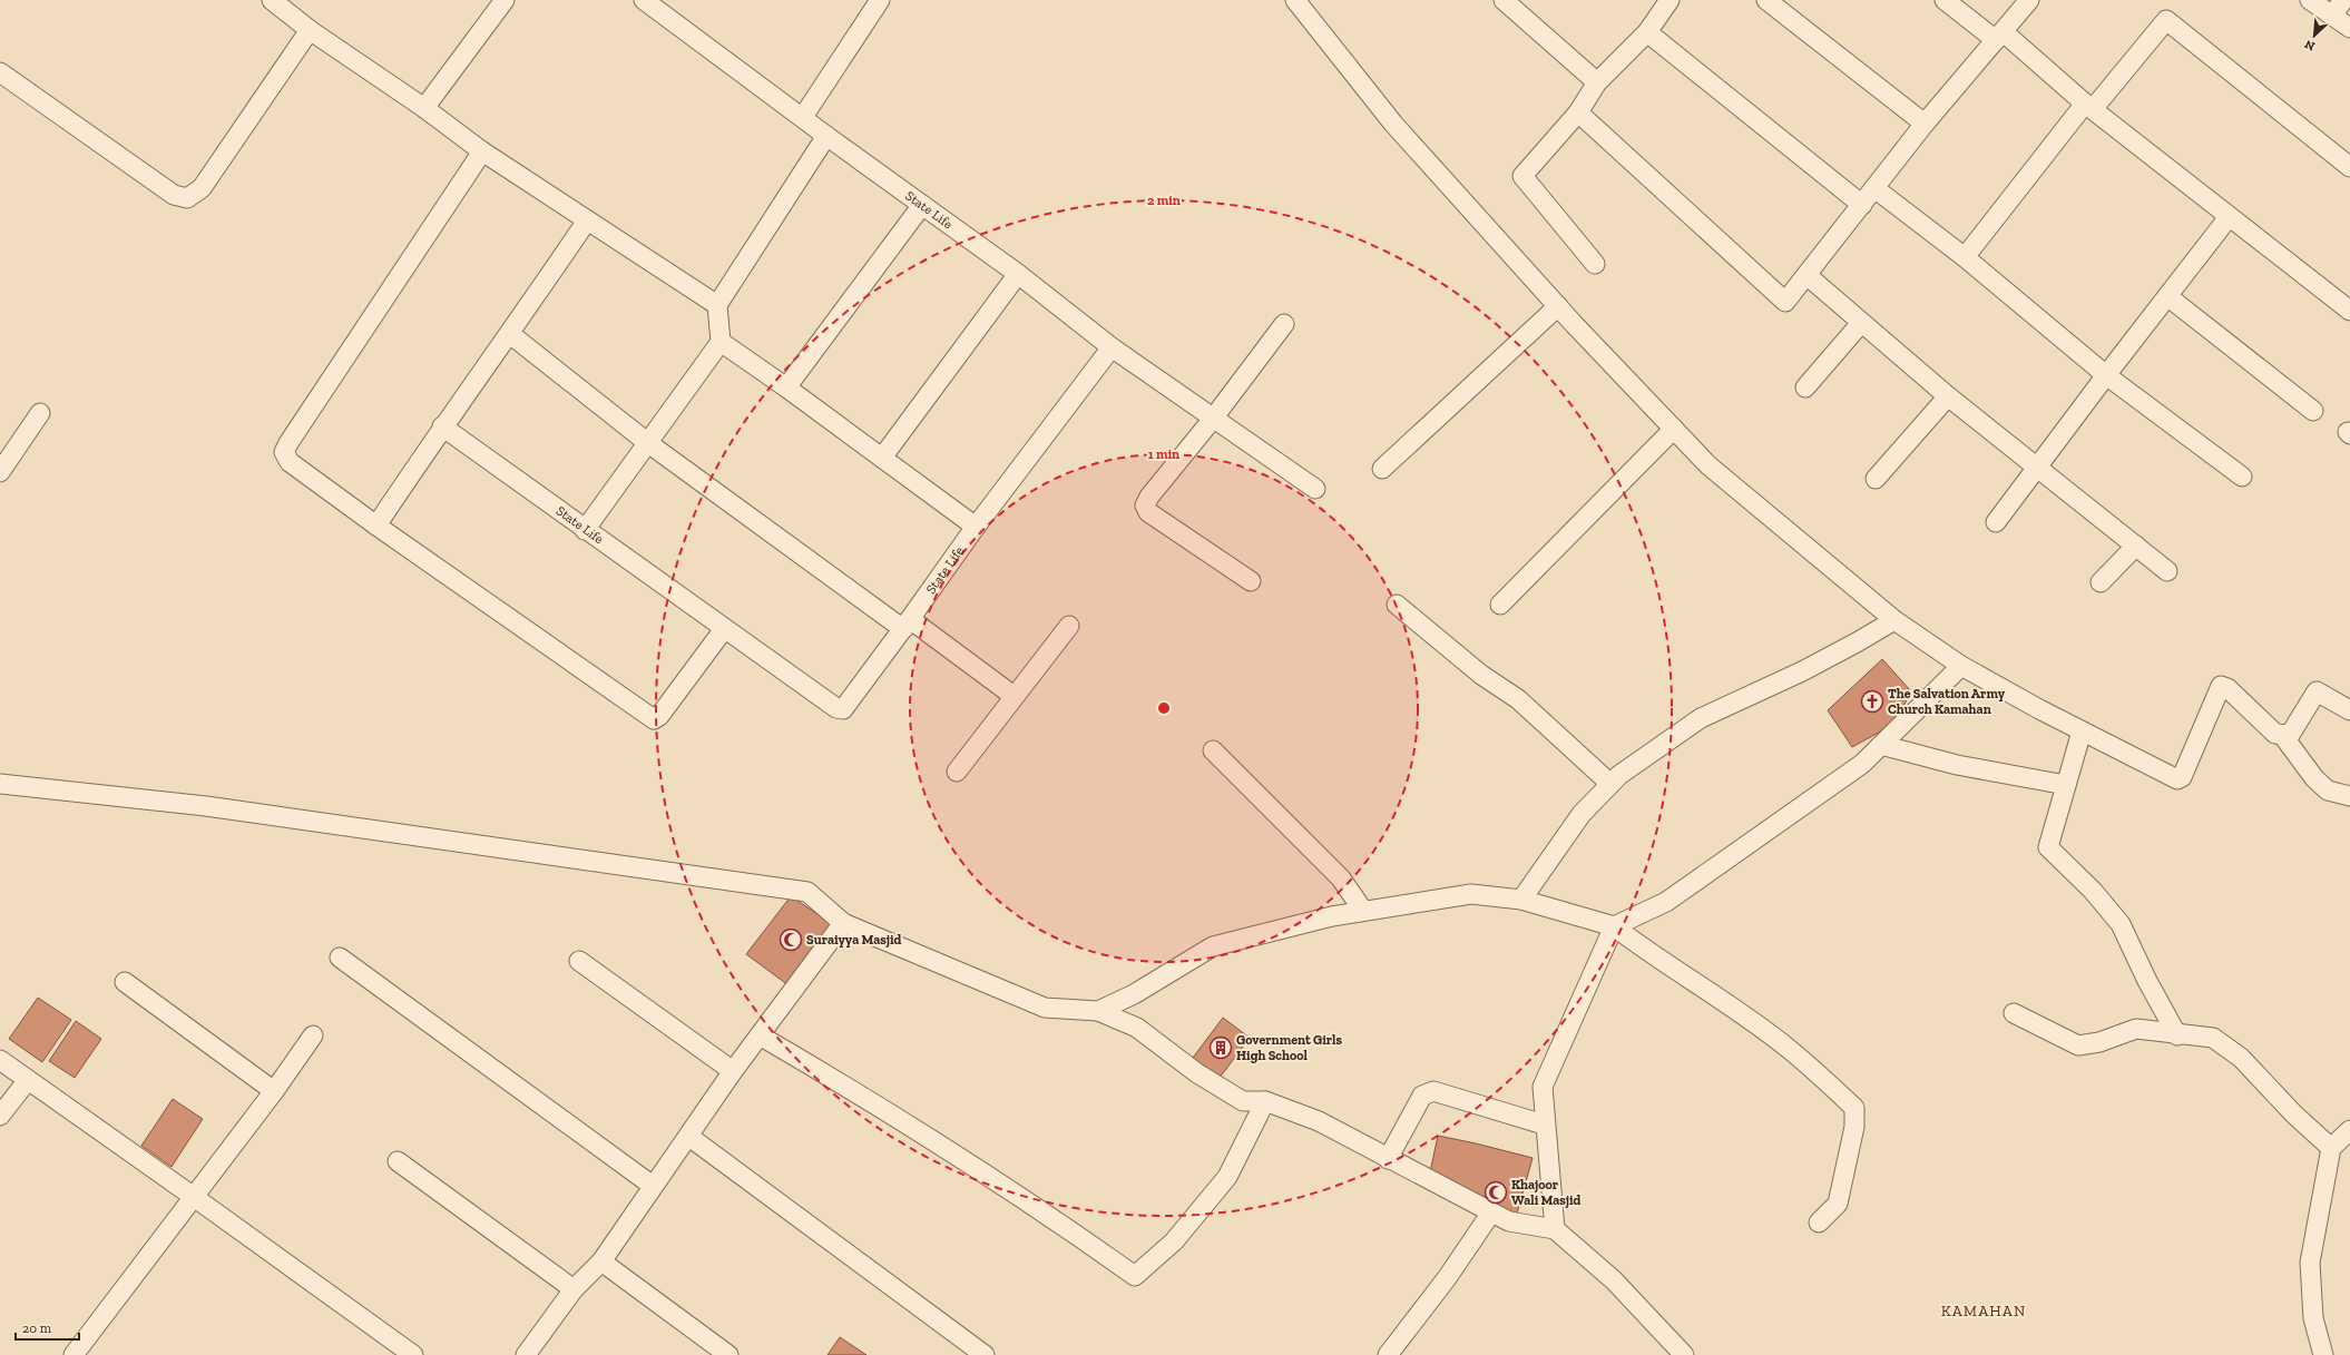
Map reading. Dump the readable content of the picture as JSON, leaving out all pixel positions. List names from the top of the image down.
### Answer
{
  "streets": {
    "street": ["State Life"]
  },
  "districts": ["KAMAHAN"],
  "places": {
    "church": ["The Salvation Army Church Kamahan"],
    "mosque": ["Suraiyya Masjid", "Khajoor Wali Masjid"],
    "building": ["Government Girls High School"]
  },
  "scale_bar": "20 m",
  "north": "bottom left",
  "rings": ["2 min", "1 min"]
}
